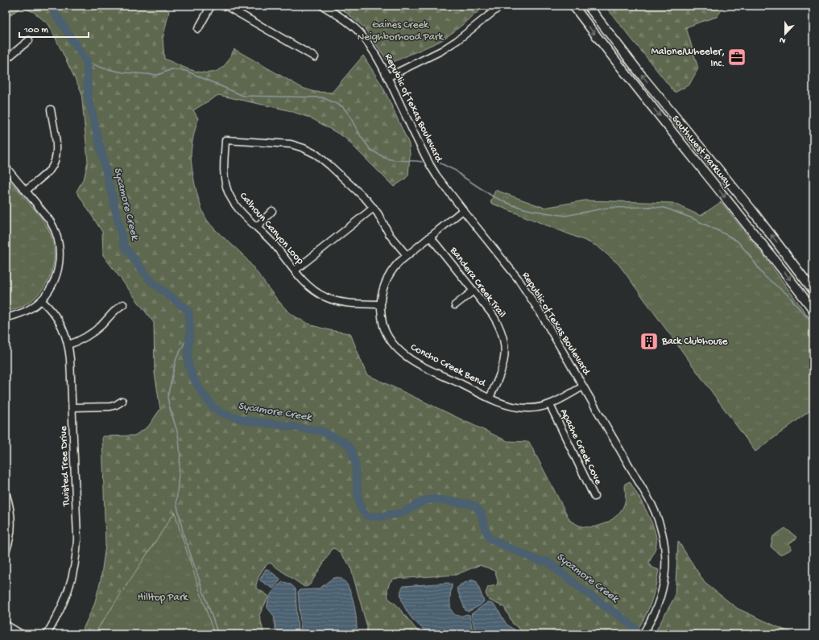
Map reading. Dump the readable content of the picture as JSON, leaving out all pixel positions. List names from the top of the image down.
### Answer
{
  "streets": {
    "main road": ["Southwest Parkway"],
    "street": [
      "Republic of Texas Boulevard",
      "Calhoun Canyon Loop",
      "Bandera Creek Trail",
      "Concho Creek Bend",
      "Apache Creek Cove",
      "Twisted Tree Drive"
    ]
  },
  "crossings": [
    ["Republic of Texas Boulevard", "Concho Creek Bend"],
    ["Calhoun Canyon Loop", "Concho Creek Bend"],
    ["Bandera Creek Trail", "Concho Creek Bend"],
    ["Concho Creek Bend", "Apache Creek Cove"]
  ],
  "water": ["Sycamore Creek"],
  "parks": ["Gaines Creek Neighborhood Park", "Hilltop Park"],
  "places": {
    "office": ["Malone/Wheeler, Inc."],
    "building": ["Back Clubhouse"]
  },
  "scale_bar": "100 m",
  "north": "bottom"
}
